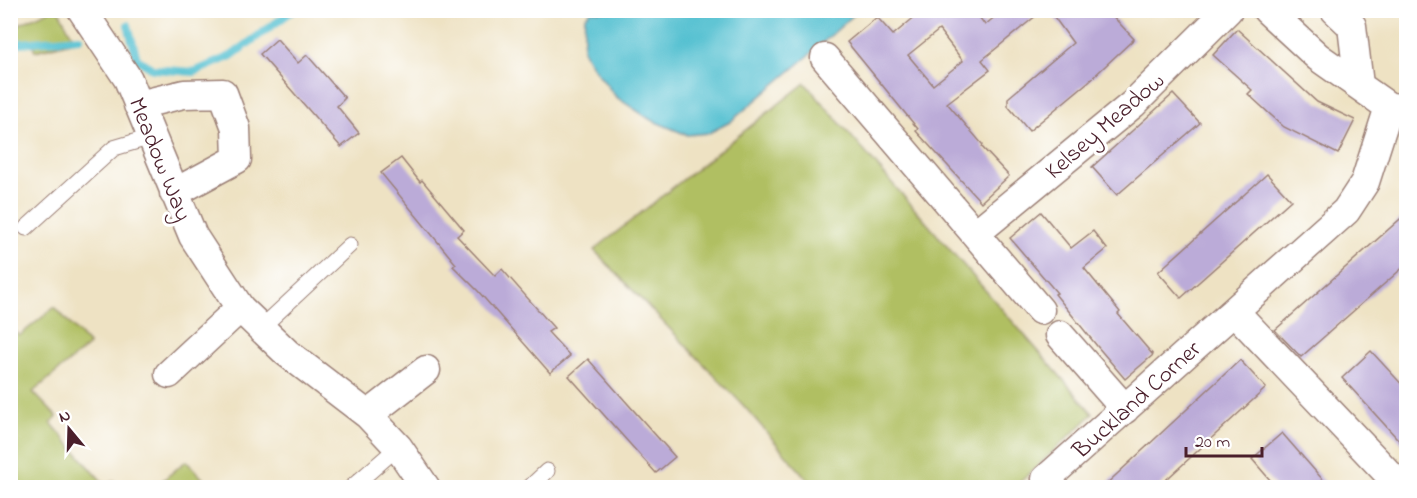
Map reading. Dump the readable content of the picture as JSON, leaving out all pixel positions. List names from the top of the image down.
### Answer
{
  "streets": {
    "street": ["Kelsey Meadow", "Meadow Way", "Buckland Corner"]
  },
  "scale_bar": "20 m",
  "north": "top"
}
